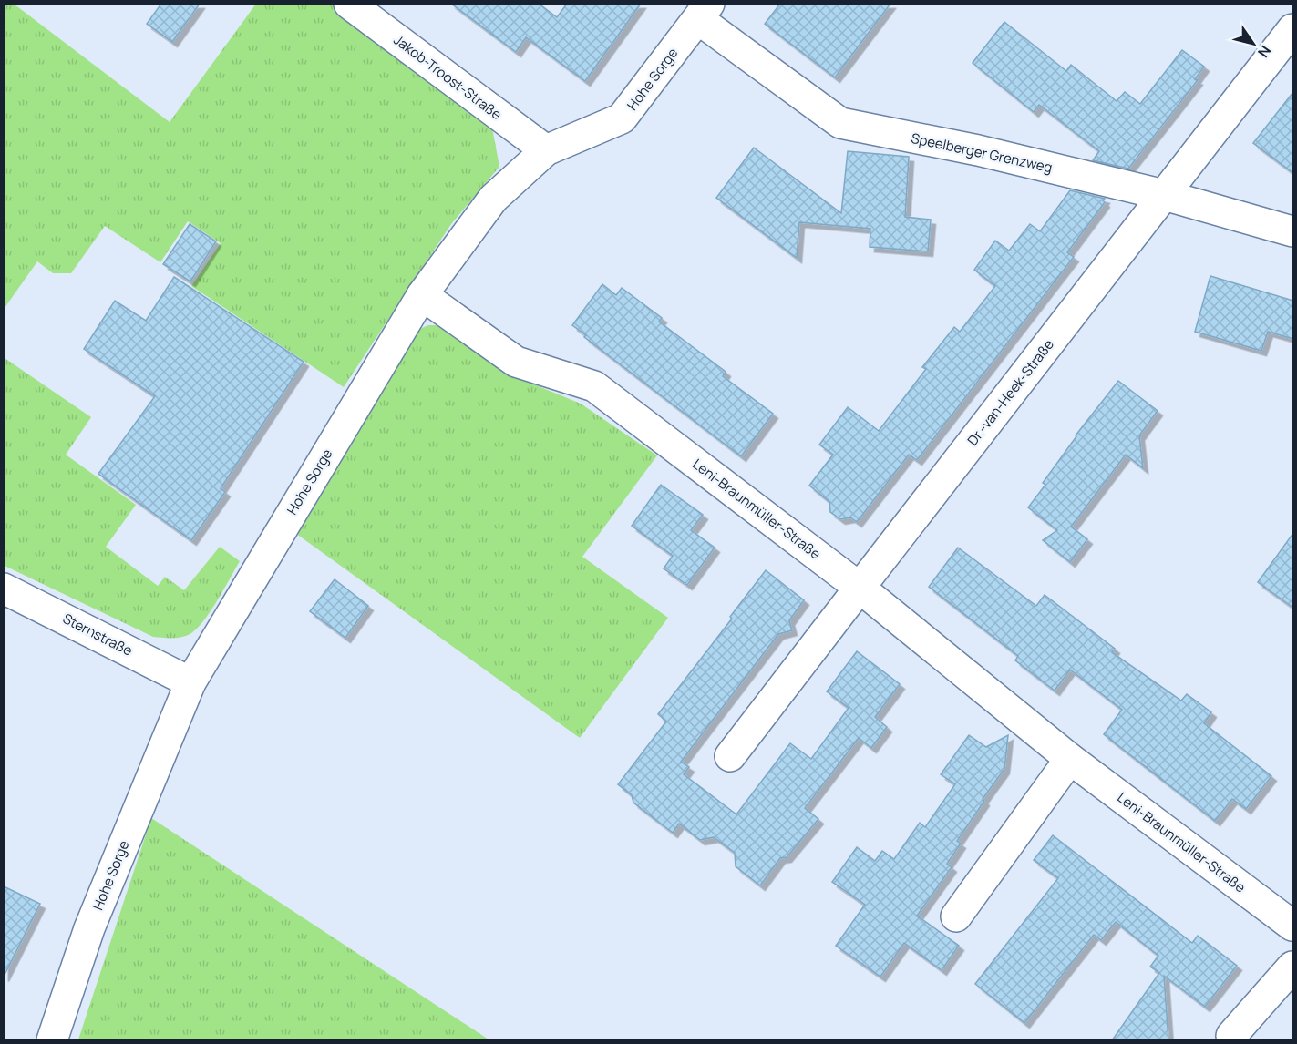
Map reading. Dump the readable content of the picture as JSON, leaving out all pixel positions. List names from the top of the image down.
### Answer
{
  "streets": {
    "street": [
      "Jakob-Troost-Straße",
      "Hohe Sorge",
      "Speelberger Grenzweg",
      "Dr.-van-Heek-Straße",
      "Leni-Braunmüller-Straße",
      "Sternstraße"
    ]
  },
  "crossings": [
    ["Jakob-Troost-Straße", "Hohe Sorge"],
    ["Hohe Sorge", "Speelberger Grenzweg"],
    ["Hohe Sorge", "Leni-Braunmüller-Straße"],
    ["Hohe Sorge", "Sternstraße"],
    ["Speelberger Grenzweg", "Dr.-van-Heek-Straße"],
    ["Dr.-van-Heek-Straße", "Leni-Braunmüller-Straße"]
  ],
  "north": "bottom right"
}
